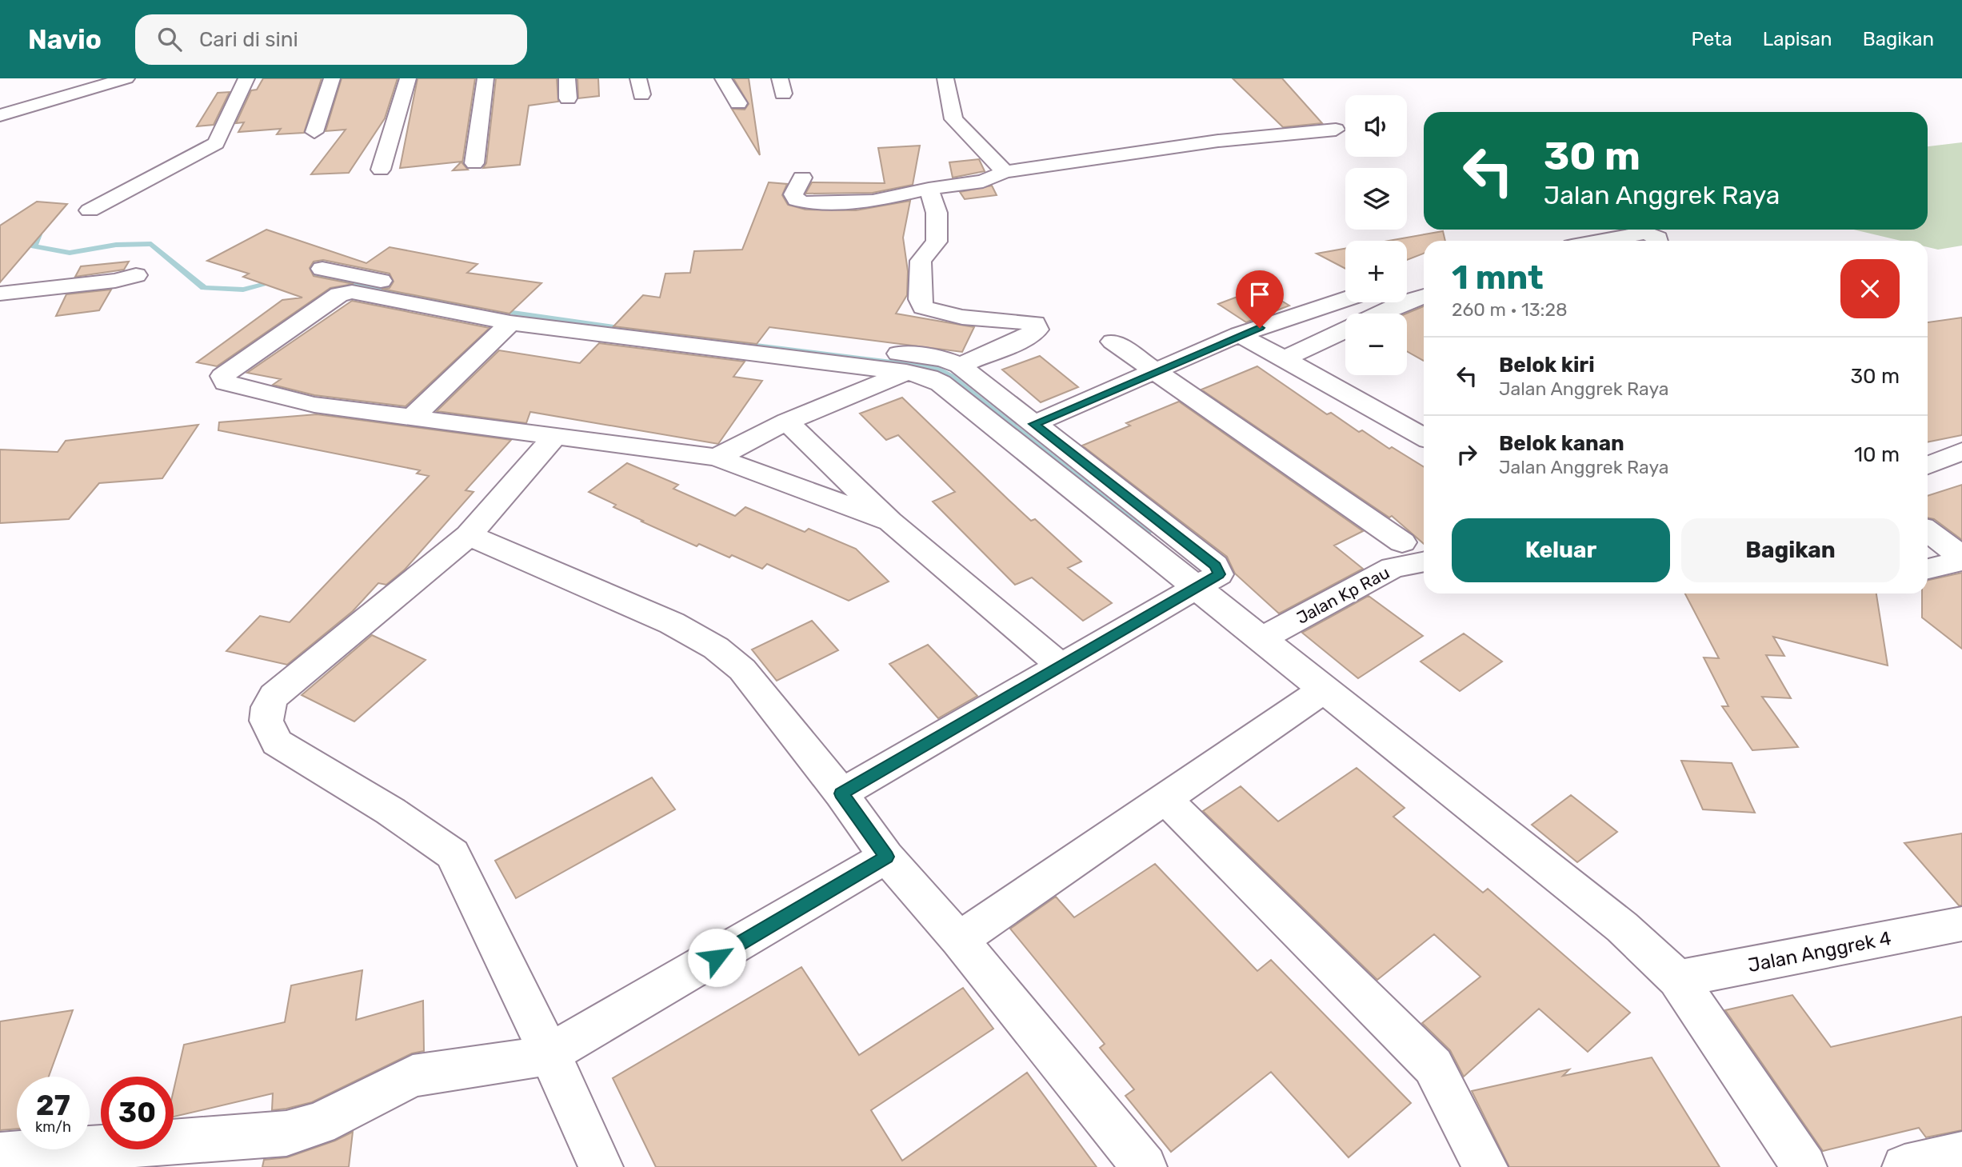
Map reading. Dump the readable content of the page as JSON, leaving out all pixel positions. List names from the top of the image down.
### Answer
{
  "streets": {
    "street": ["Jalan Kp Rau", "Jalan Anggrek 4"]
  },
  "page": {
    "header": "Navio",
    "search": "Cari di sini",
    "nav": ["Peta", "Lapisan", "Bagikan"],
    "map_buttons": ["+", "−"],
    "turn": ["30 m", "Jalan Anggrek Raya"],
    "heading": ["1 mnt", "260 m · 13:28"],
    "list": [
      {
        "name": "Belok kiri",
        "note": "Jalan Anggrek Raya",
        "value": "30 m"
      },
      {
        "name": "Belok kanan",
        "note": "Jalan Anggrek Raya",
        "value": "10 m"
      }
    ],
    "buttons": ["Keluar", "Bagikan"],
    "speed": "27 km/h",
    "limit": "30"
  }
}
